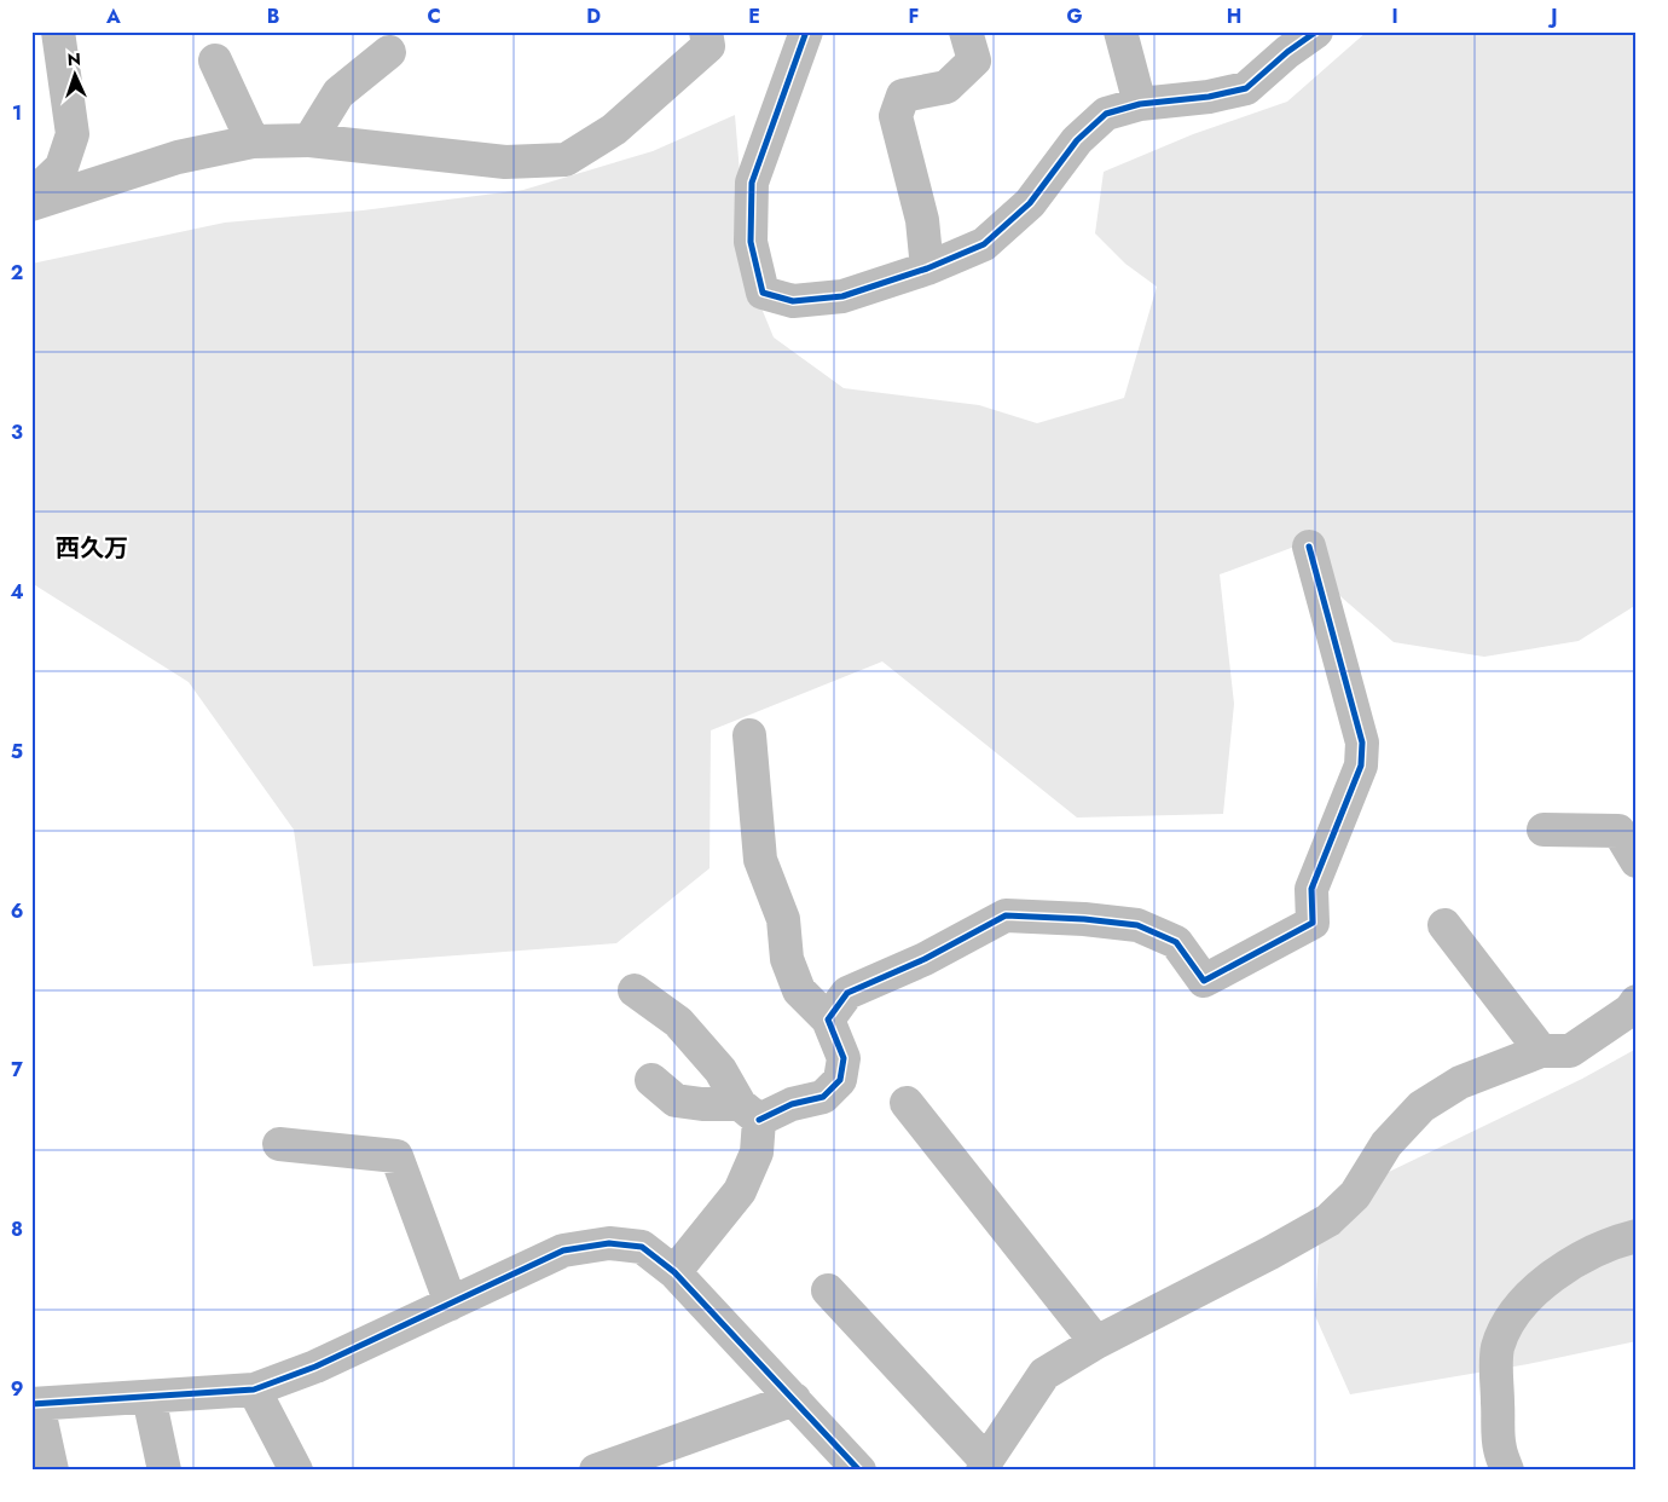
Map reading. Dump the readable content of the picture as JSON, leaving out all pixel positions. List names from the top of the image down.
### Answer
{
  "districts": ["西久万"],
  "north": "top",
  "grid": {
    "columns": [
      "A",
      "B",
      "C",
      "D",
      "E",
      "F",
      "G",
      "H",
      "I",
      "J"
    ],
    "rows": [
      "1",
      "2",
      "3",
      "4",
      "5",
      "6",
      "7",
      "8",
      "9"
    ]
  }
}
